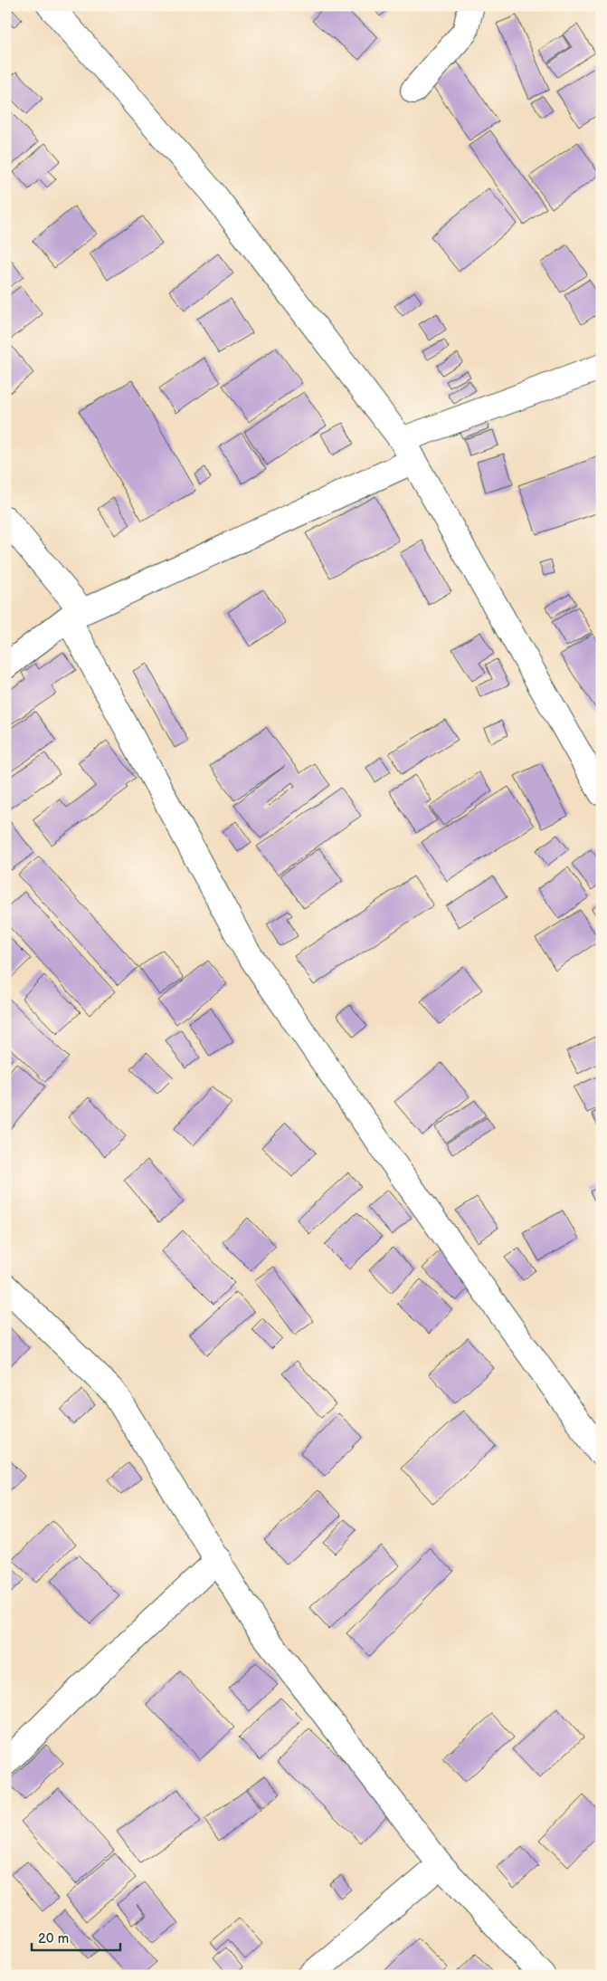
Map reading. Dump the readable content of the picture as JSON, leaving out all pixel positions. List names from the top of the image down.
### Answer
{
  "scale_bar": "20 m"
}
